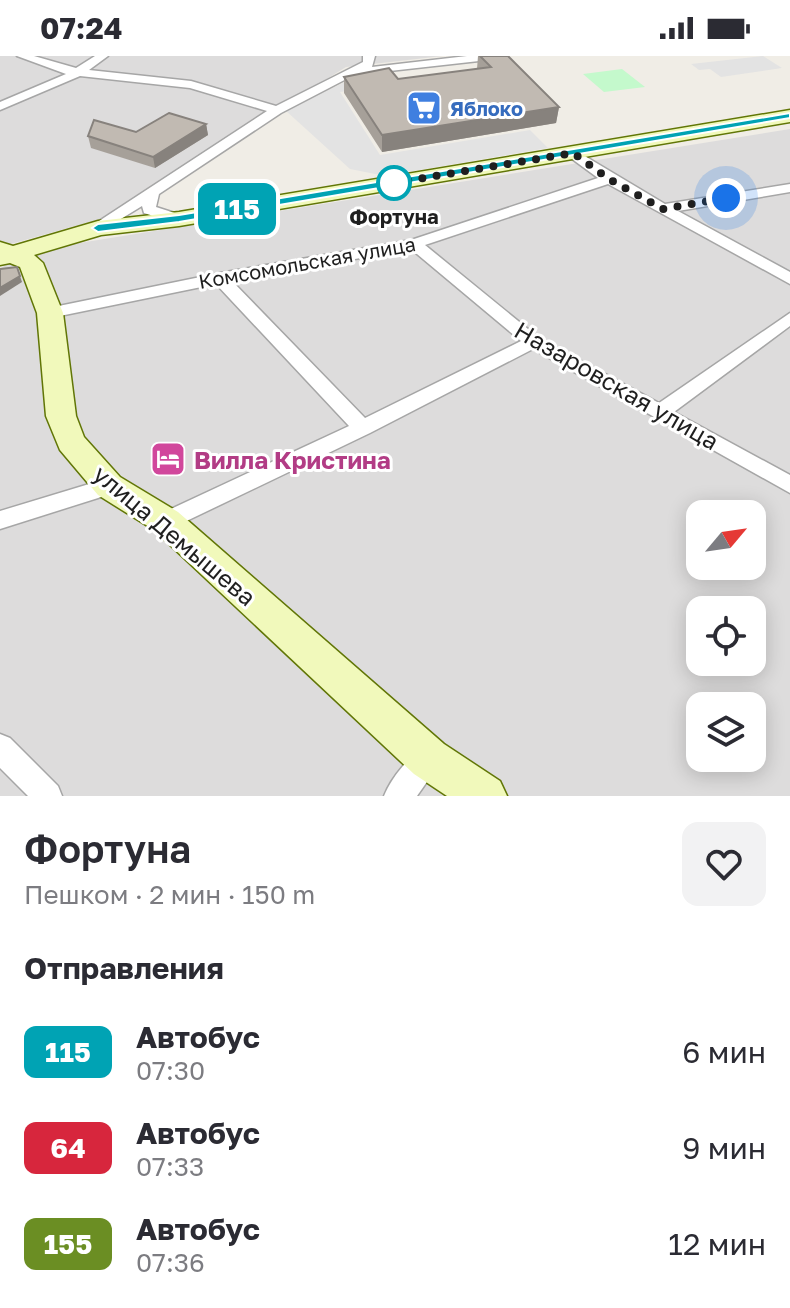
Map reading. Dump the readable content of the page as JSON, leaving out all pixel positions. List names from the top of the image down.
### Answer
{
  "streets": {
    "street": ["Комсомольская улица", "Назаровская улица", "улица Демышева"]
  },
  "crossings": [
    ["Комсомольская улица", "Назаровская улица"],
    ["Комсомольская улица", "улица Демышева"]
  ],
  "places": {
    "supermarket": ["Яблоко"],
    "other": ["Фортуна"],
    "hotel": ["Вилла Кристина"]
  },
  "lines": ["bus line 115"],
  "north": "top right",
  "page": {
    "status": "07:24",
    "on_map": "115",
    "heading": [
      ["Фортуна", "Пешком · 2 мин · 150 m"],
      "Отправления"
    ],
    "list": [
      {
        "mark": "115",
        "name": "Автобус",
        "note": "07:30",
        "value": "6 мин"
      },
      {
        "mark": "64",
        "name": "Автобус",
        "note": "07:33",
        "value": "9 мин"
      },
      {
        "mark": "155",
        "name": "Автобус",
        "note": "07:36",
        "value": "12 мин"
      }
    ]
  }
}
